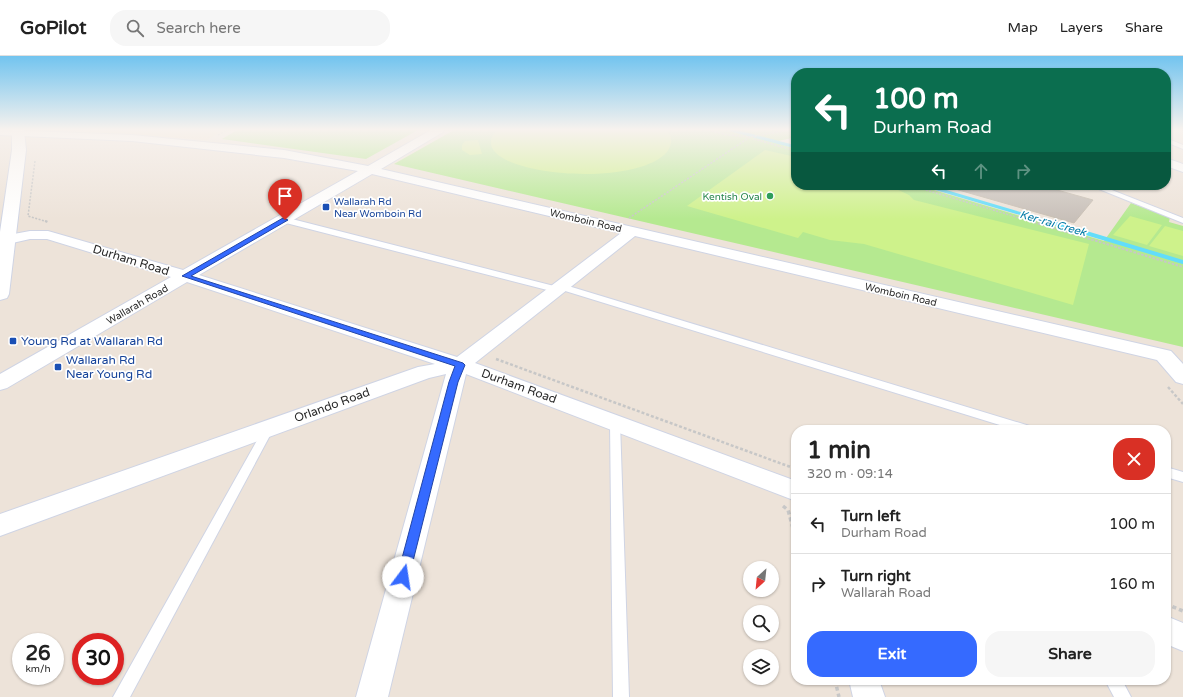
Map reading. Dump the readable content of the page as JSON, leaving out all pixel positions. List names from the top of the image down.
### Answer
{
  "streets": {
    "street": [
      "Womboin Road",
      "Durham Road",
      "Wallarah Road",
      "Orlando Road"
    ]
  },
  "crossings": [
    ["Womboin Road", "Wallarah Road"],
    ["Womboin Road", "Orlando Road"],
    ["Durham Road", "Wallarah Road"],
    ["Durham Road", "Orlando Road"]
  ],
  "water": ["Ker-rai Creek"],
  "places": {
    "other": ["Kentish Oval"],
    "transit": ["Wallarah Rd Near Womboin Rd", "Young Rd at Wallarah Rd", "Wallarah Rd Near Young Rd"]
  },
  "north": "bottom left",
  "page": {
    "header": "GoPilot",
    "search": "Search here",
    "nav": ["Map", "Layers", "Share"],
    "turn": ["100 m", "Durham Road"],
    "heading": ["1 min", "320 m · 09:14"],
    "list": [
      {
        "name": "Turn left",
        "note": "Durham Road",
        "value": "100 m"
      },
      {
        "name": "Turn right",
        "note": "Wallarah Road",
        "value": "160 m"
      }
    ],
    "buttons": ["Exit", "Share"],
    "speed": "26 km/h",
    "limit": "30"
  }
}
